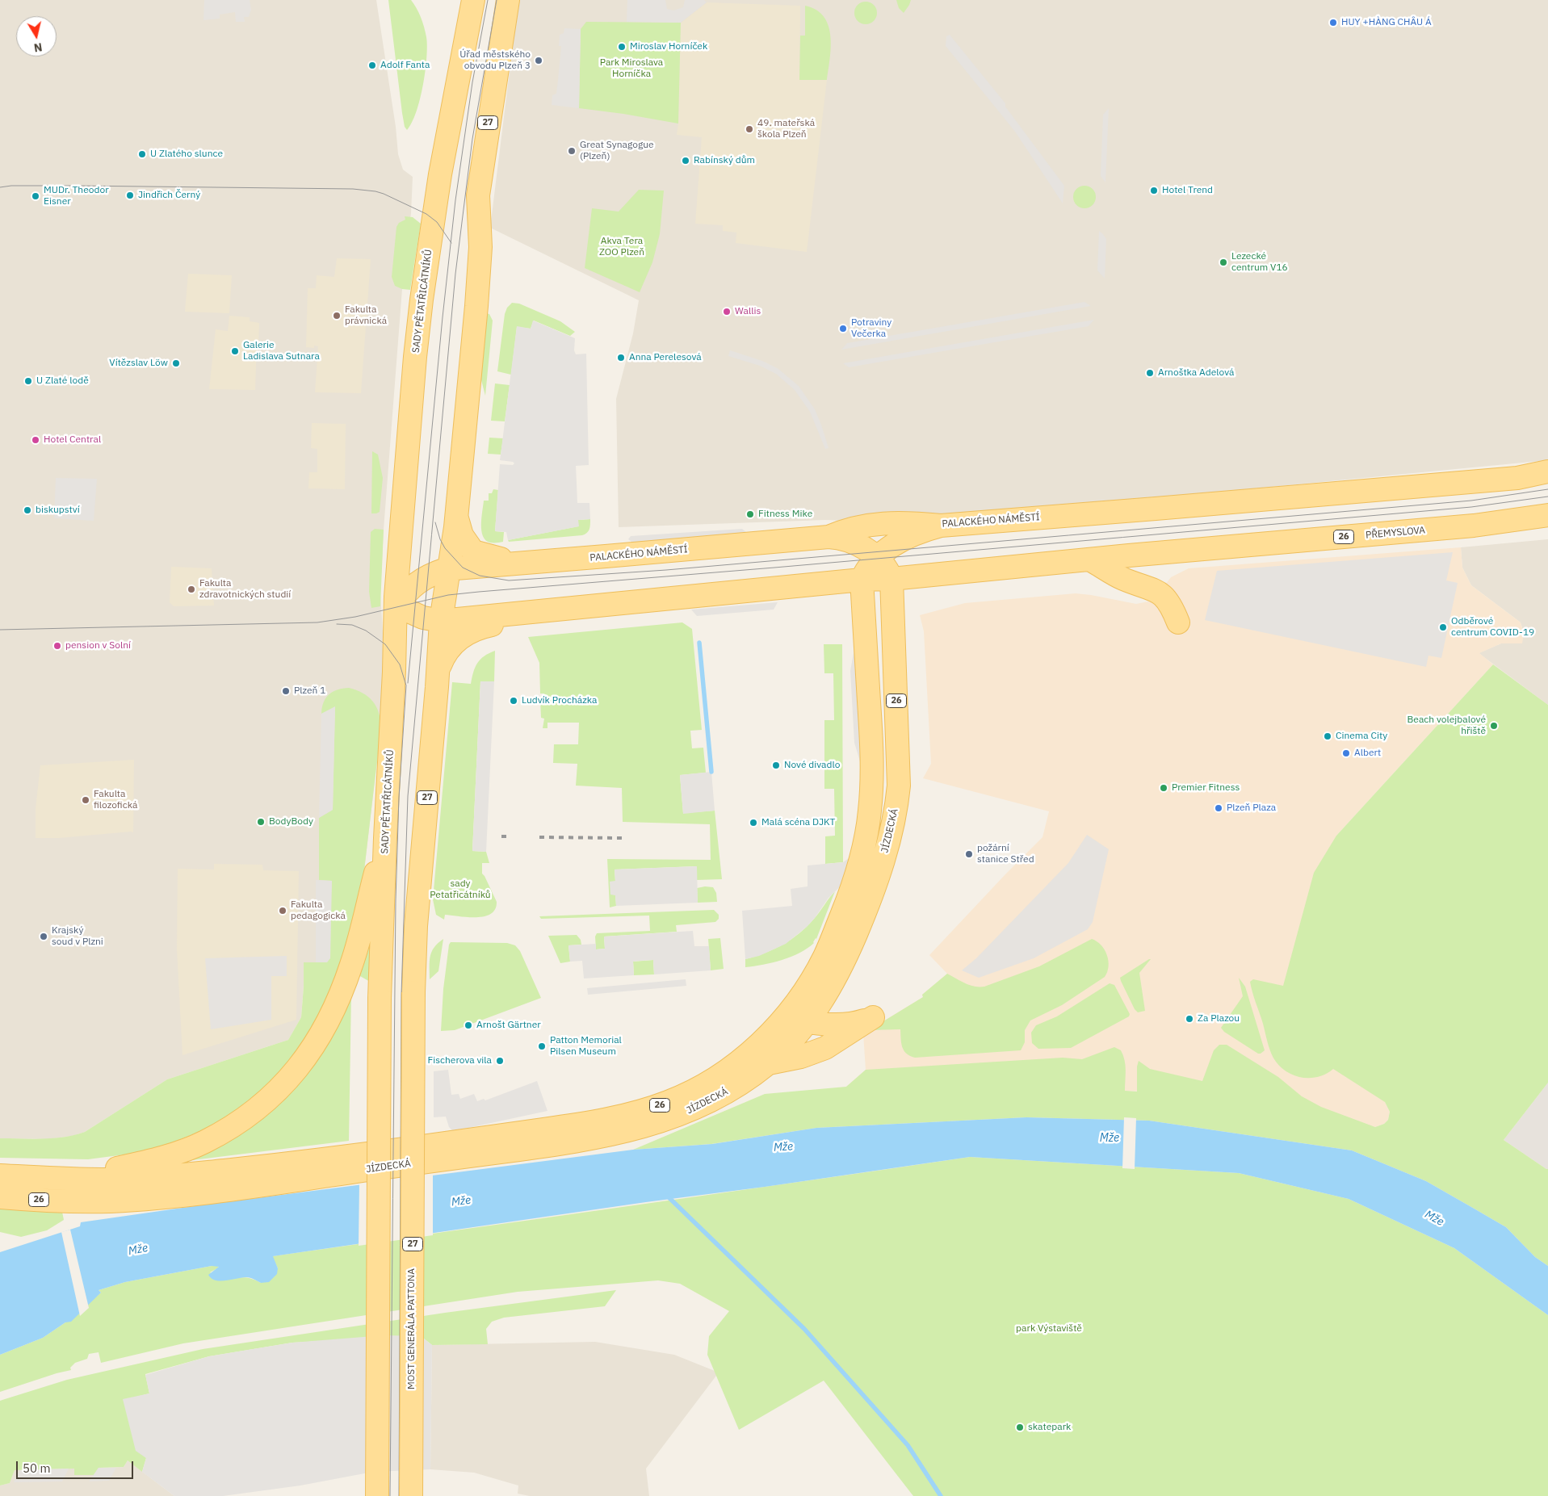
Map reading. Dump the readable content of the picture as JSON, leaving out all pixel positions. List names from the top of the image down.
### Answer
{
  "streets": {
    "main road": [
      "27",
      "SADY PĚTATŘICÁTNÍKŮ",
      "PALACKÉHO NÁMĚSTÍ",
      "PŘEMYSLOVA",
      "26",
      "JÍZDECKÁ",
      "MOST GENERÁLA PATTONA"
    ]
  },
  "crossings": [
    ["27", "PALACKÉHO NÁMĚSTÍ"],
    ["27", "MOST GENERÁLA PATTONA"],
    ["PALACKÉHO NÁMĚSTÍ", "26"],
    ["PALACKÉHO NÁMĚSTÍ", "JÍZDECKÁ"],
    ["PŘEMYSLOVA", "26"],
    ["26", "JÍZDECKÁ"]
  ],
  "water": ["Mže"],
  "parks": [
    "Park Miroslava Horníčka",
    "Akva Tera ZOO Plzeň",
    "sady Petatřicátníků",
    "park Výstaviště"
  ],
  "places": [
    "HUY +HÀNG CHÂU Á",
    "Miroslav Horníček",
    "Úřad městského obvodu Plzeň 3",
    "Adolf Fanta",
    "49. mateřská škola Plzeň",
    "Great Synagogue (Plzeň)",
    "U Zlatého slunce",
    "Rabínský dům",
    "Hotel Trend",
    "Jindřich Černý",
    "MUDr. Theodor Eisner",
    "Lezecké centrum V16",
    "Wallis",
    "Fakulta právnická",
    "Potraviny Večerka",
    "Galerie Ladislava Sutnara",
    "Anna Perelesová",
    "Vítězslav Lӧw",
    "Arnoštka Adelová",
    "U Zlaté lodě",
    "Hotel Central",
    "biskupství",
    "Fitness Mike",
    "Fakulta zdravotnických studií",
    "Odběrové centrum COVID-19",
    "pension v Solní",
    "Plzeň 1",
    "Ludvík Procházka",
    "Beach volejbalové hřiště",
    "Cinema City",
    "Albert",
    "Nové divadlo",
    "Premier Fitness",
    "Fakulta filozofická",
    "Plzeň Plaza",
    "BodyBody",
    "Malá scéna DJKT",
    "požární stanice Střed",
    "Fakulta pedagogická",
    "Krajský soud v Plzni",
    "Za Plazou",
    "Arnošt Gӓrtner",
    "Patton Memorial Pilsen Museum",
    "Fischerova vila",
    "skatepark"
  ],
  "scale_bar": "50 m",
  "north": "bottom"
}
